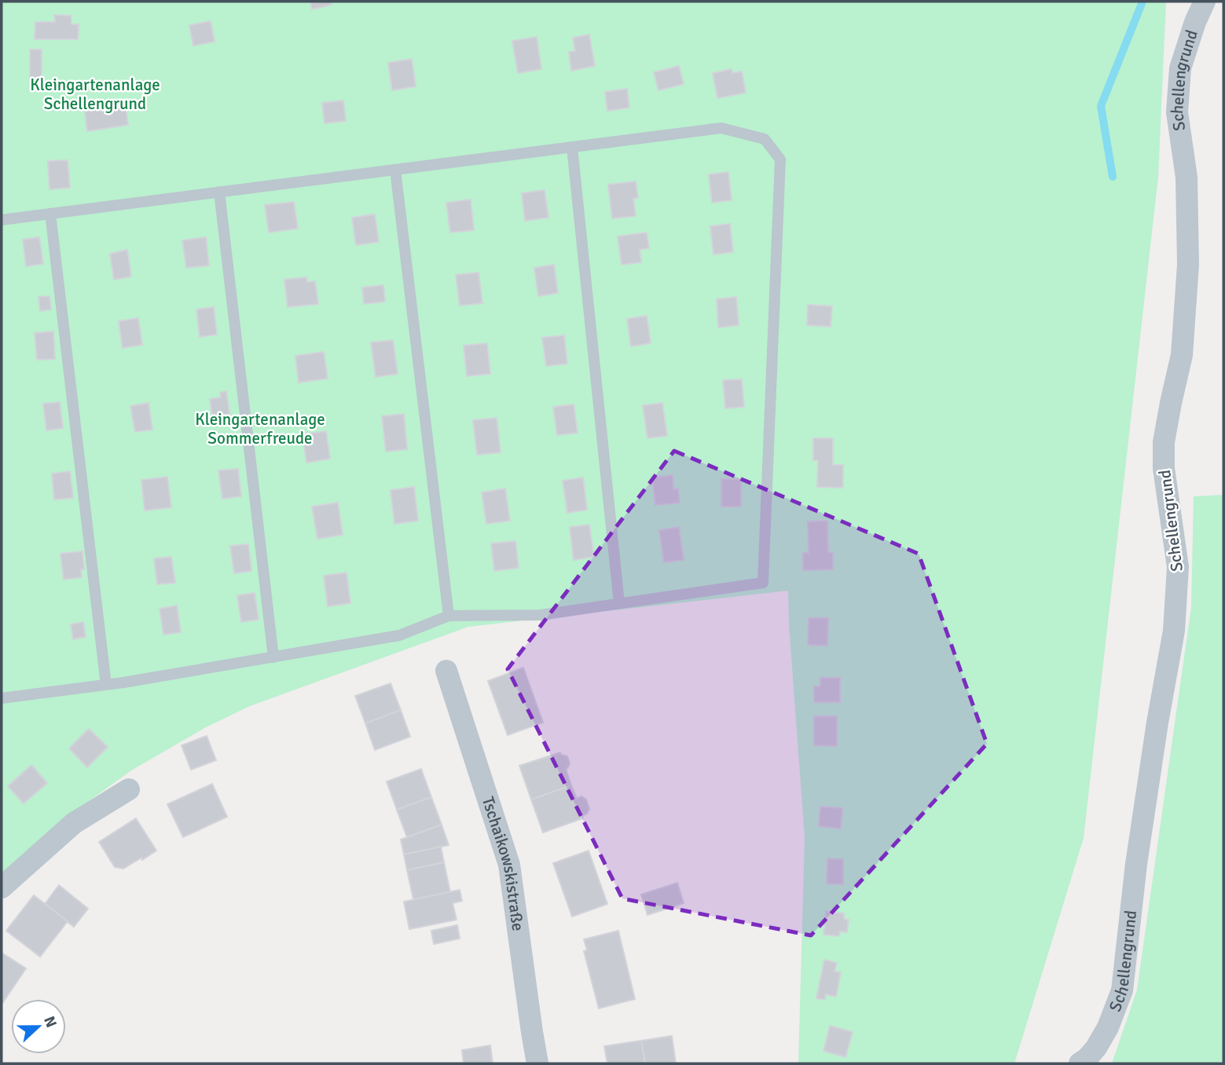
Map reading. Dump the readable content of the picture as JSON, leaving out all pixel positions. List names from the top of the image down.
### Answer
{
  "streets": {
    "street": ["Schellengrund", "Tschaikowskistraße"]
  },
  "parks": ["Kleingartenanlage Schellengrund", "Kleingartenanlage Sommerfreude"],
  "north": "right"
}
